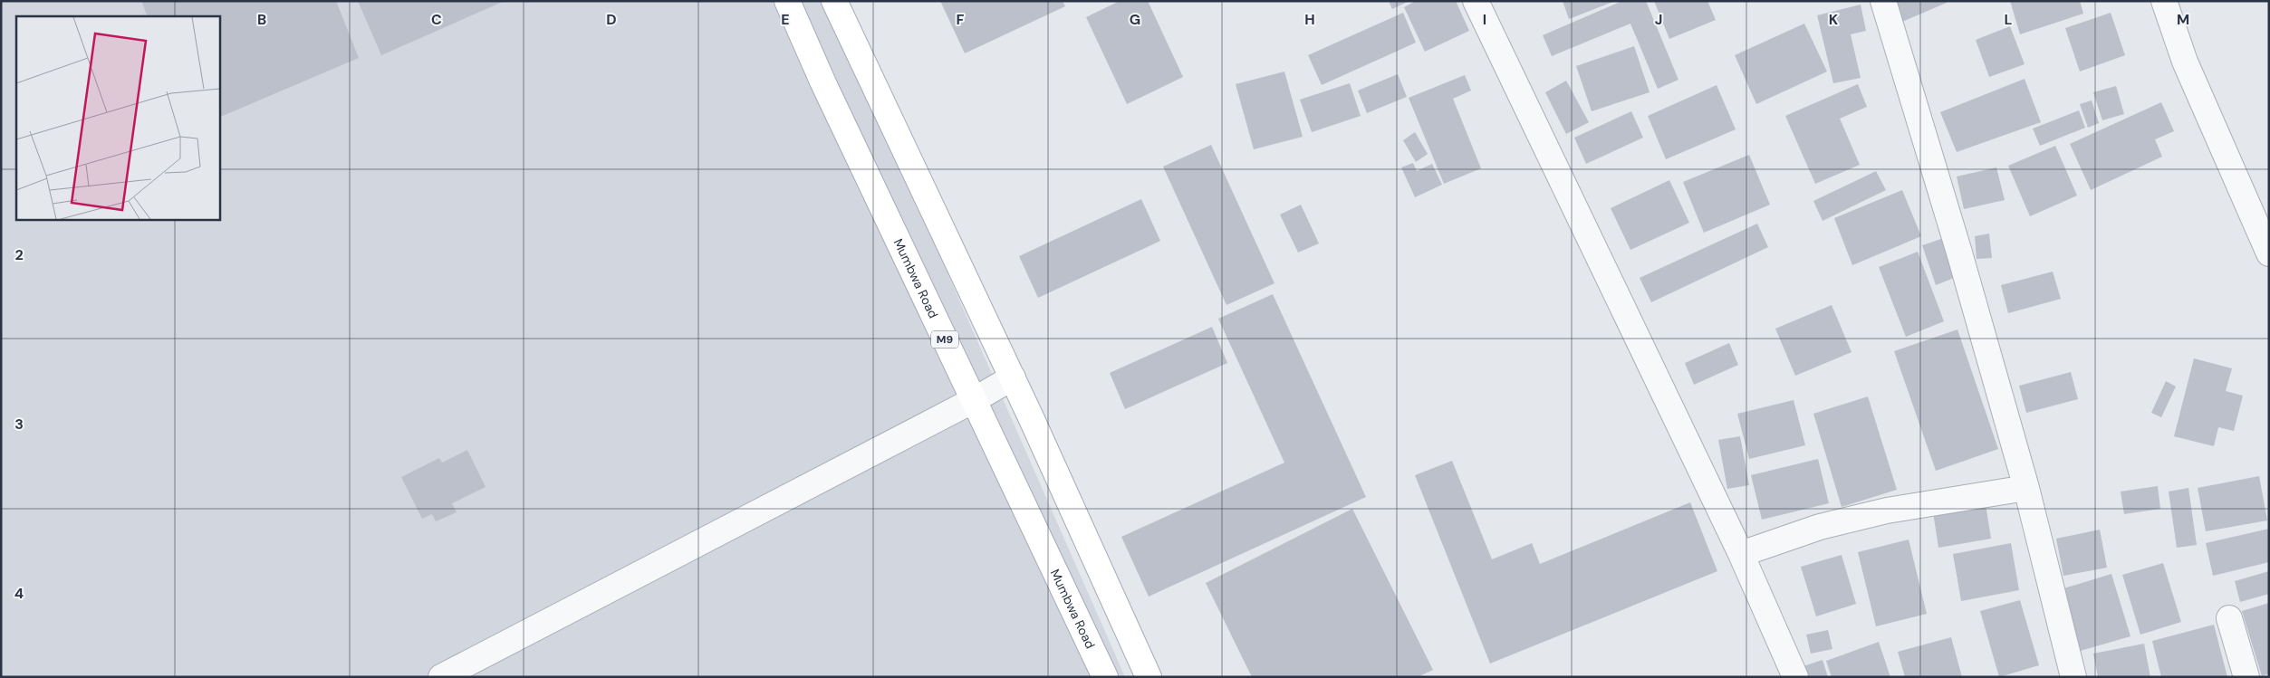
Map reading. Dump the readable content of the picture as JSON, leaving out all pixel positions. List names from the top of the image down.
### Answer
{
  "streets": {
    "main road": ["Mumbwa Road", "M9"]
  },
  "grid": {
    "columns": [
      "B",
      "C",
      "D",
      "E",
      "F",
      "G",
      "H",
      "I",
      "J",
      "K",
      "L",
      "M"
    ],
    "rows": ["2", "3", "4"]
  }
}
